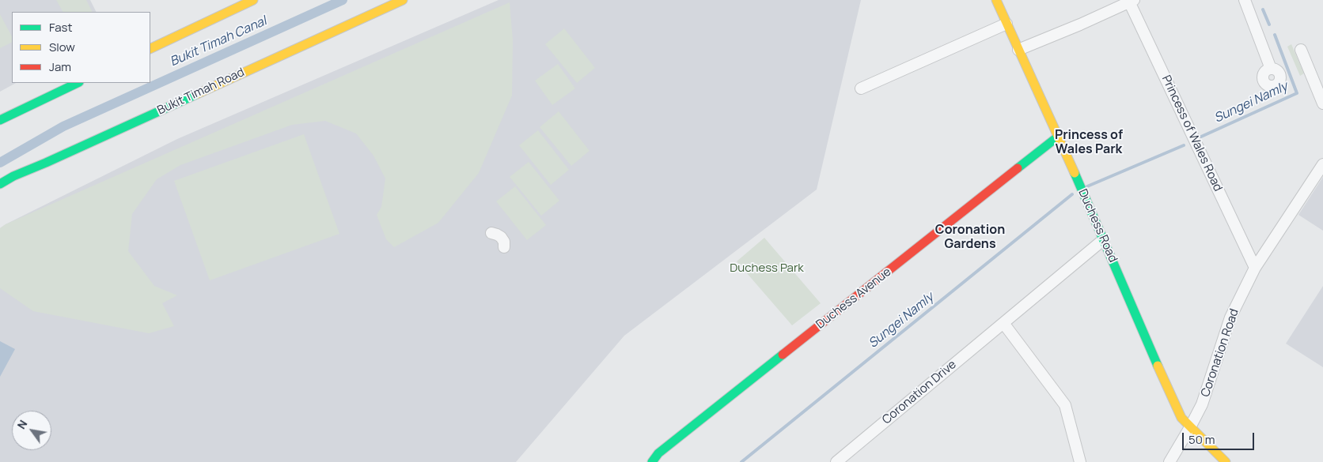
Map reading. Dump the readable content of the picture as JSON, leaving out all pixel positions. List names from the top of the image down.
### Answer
{
  "streets": {
    "main road": ["Bukit Timah Road", "Duchess Road", "Duchess Avenue"],
    "street": ["Princess of Wales Road", "Coronation Road", "Coronation Drive"]
  },
  "crossings": [
    ["Princess of Wales Road", "Coronation Road"],
    ["Duchess Road", "Duchess Avenue"],
    ["Duchess Road", "Coronation Road"],
    ["Duchess Road", "Coronation Drive"]
  ],
  "districts": ["Princess of Wales Park", "Coronation Gardens"],
  "water": ["Bukit Timah Canal", "Sungei Namly"],
  "parks": ["Duchess Park"],
  "legend": ["Fast", "Slow", "Jam"],
  "scale_bar": "50 m",
  "north": "top left"
}
